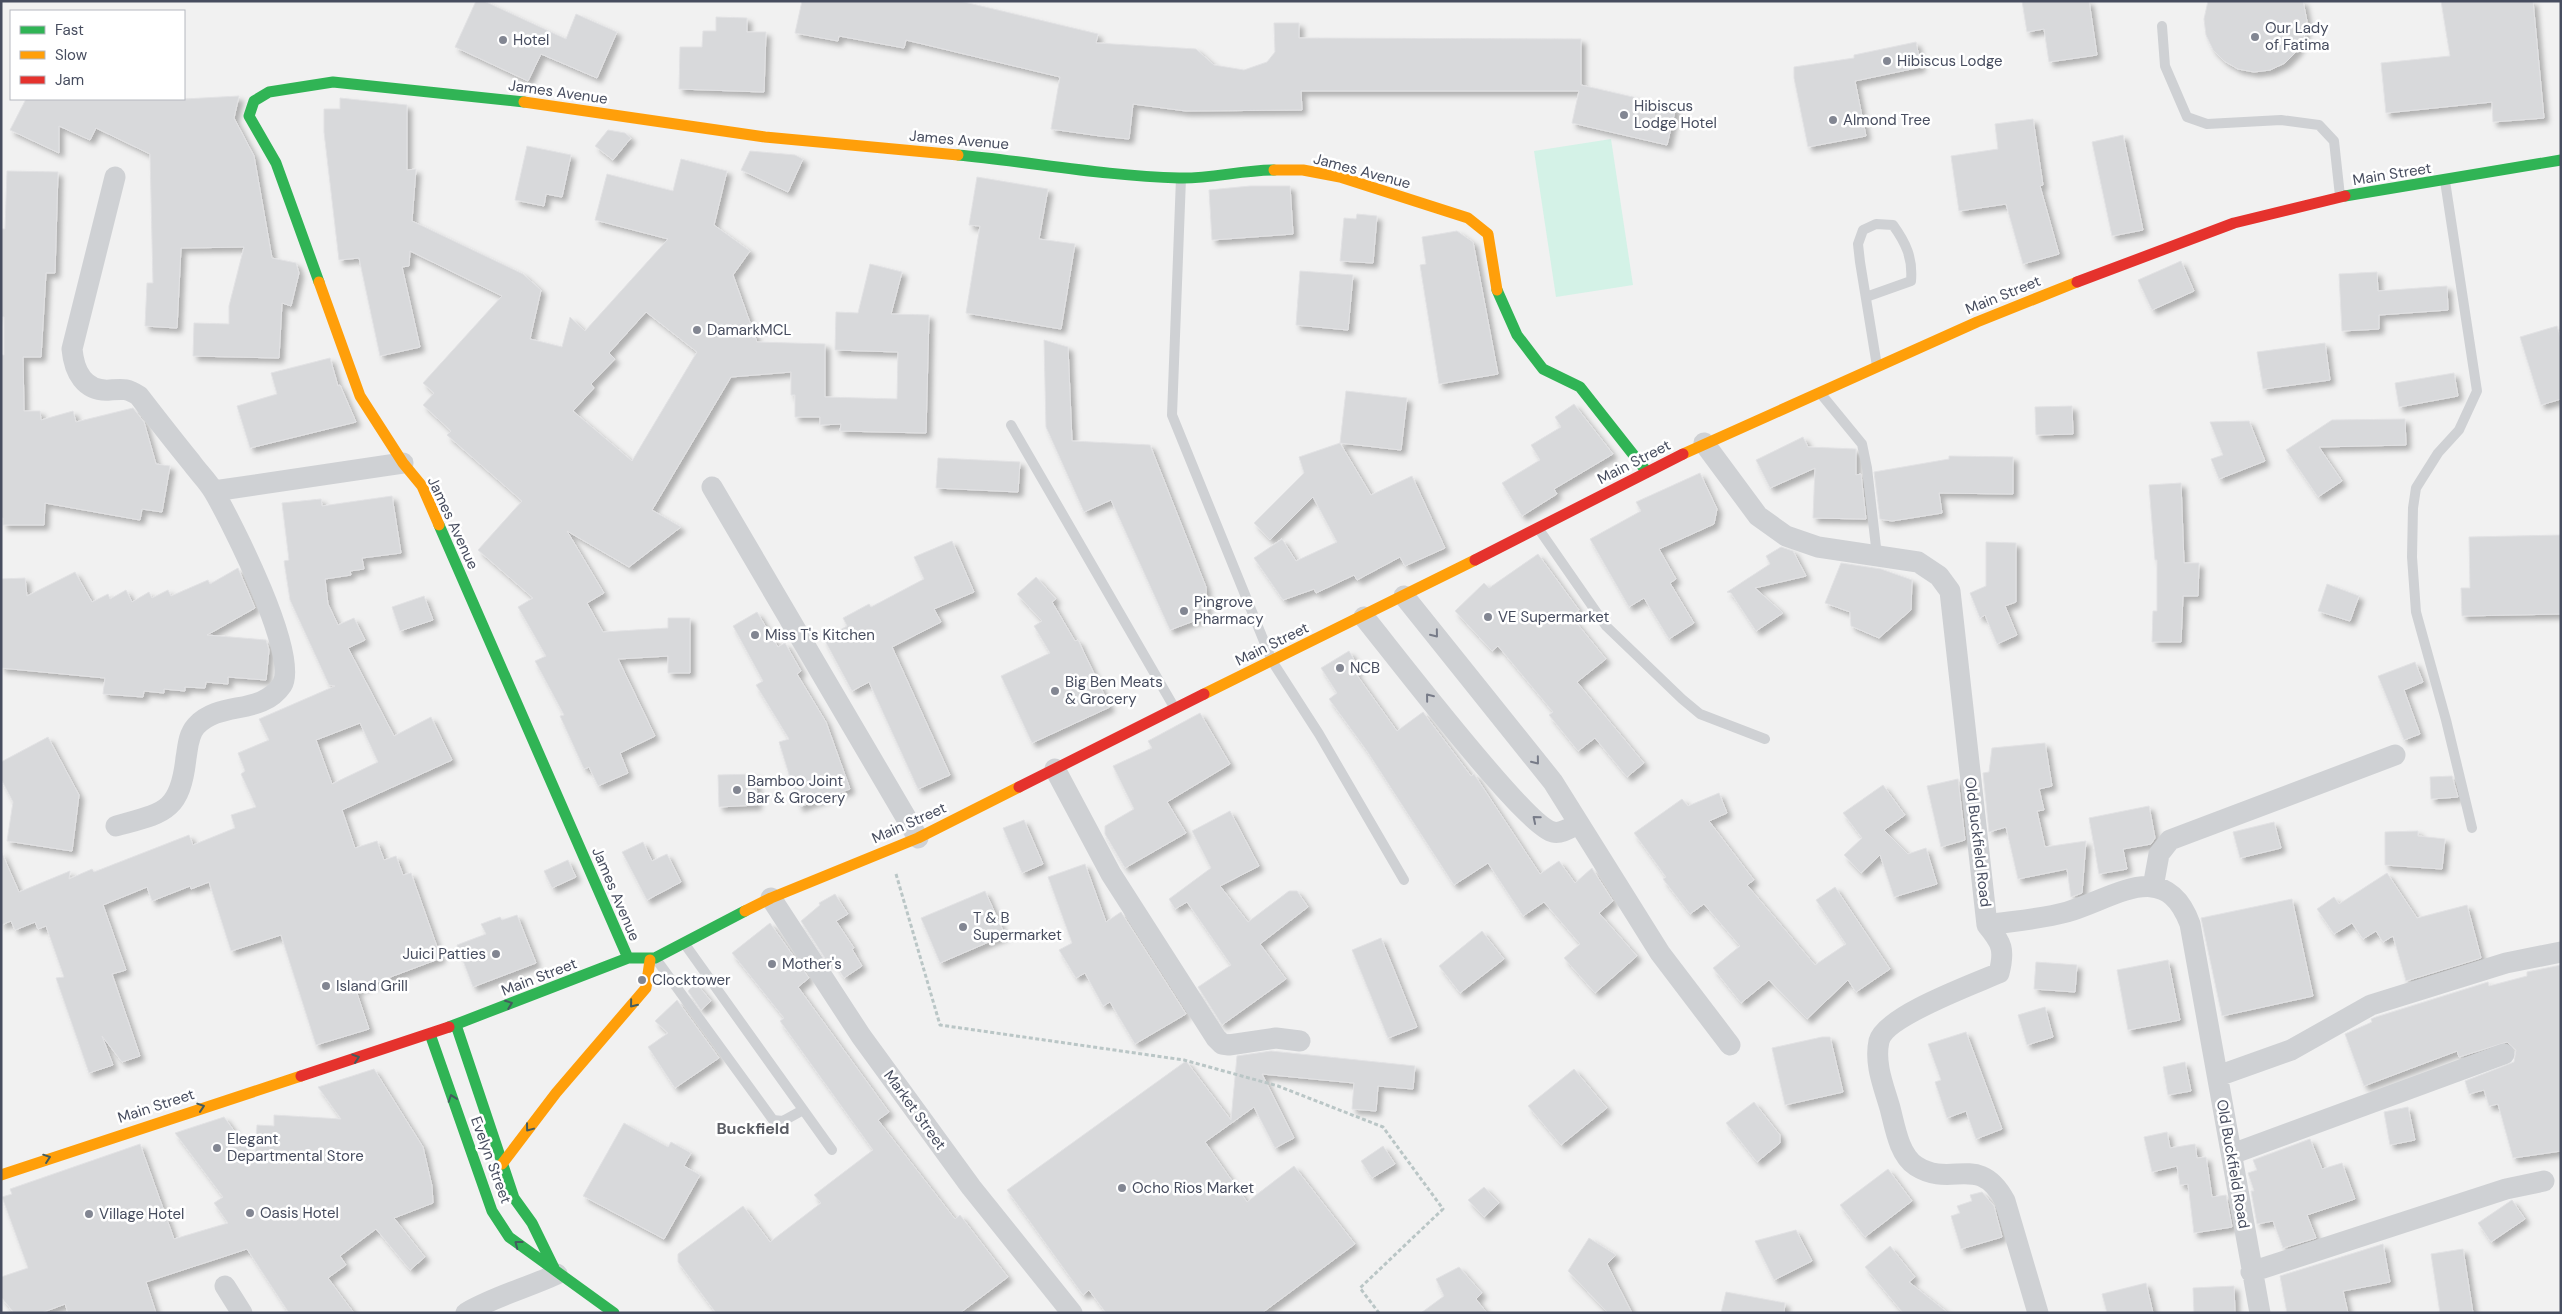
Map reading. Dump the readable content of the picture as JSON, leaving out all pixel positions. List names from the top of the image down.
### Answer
{
  "streets": {
    "street": [
      "James Avenue",
      "Main Street",
      "Old Buckfield Road",
      "Market Street",
      "Evelyn Street"
    ]
  },
  "crossings": [
    ["James Avenue", "Main Street"],
    ["Main Street", "Old Buckfield Road"],
    ["Main Street", "Market Street"],
    ["Main Street", "Evelyn Street"]
  ],
  "districts": ["Buckfield"],
  "places": [
    "Our Lady of Fatima",
    "Hotel",
    "Hibiscus Lodge",
    "Hibiscus Lodge Hotel",
    "Almond Tree",
    "DamarkMCL",
    "Pingrove Pharmacy",
    "VE Supermarket",
    "Miss T's Kitchen",
    "NCB",
    "Big Ben Meats & Grocery",
    "Bamboo Joint Bar & Grocery",
    "T & B Supermarket",
    "Juici Patties",
    "Mother's",
    "Clocktower",
    "Island Grill",
    "Elegant Departmental Store",
    "Ocho Rios Market",
    "Oasis Hotel",
    "Village Hotel"
  ],
  "legend": ["Fast", "Slow", "Jam"]
}
